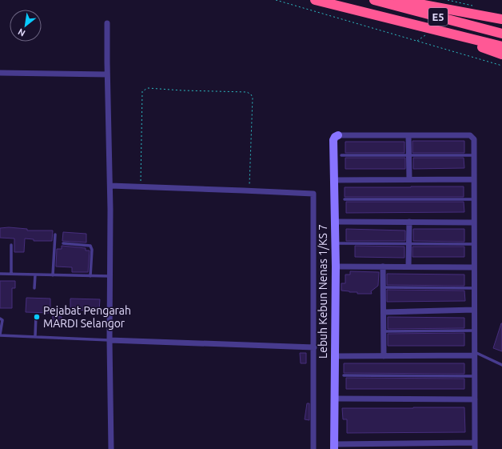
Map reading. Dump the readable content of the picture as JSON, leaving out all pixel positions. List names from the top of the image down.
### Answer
{
  "streets": {
    "highway": ["E5"],
    "street": ["Lebuh Kebun Nenas 1/KS 7"]
  },
  "places": ["Pejabat Pengarah MARDI Selangor"],
  "north": "bottom left"
}
